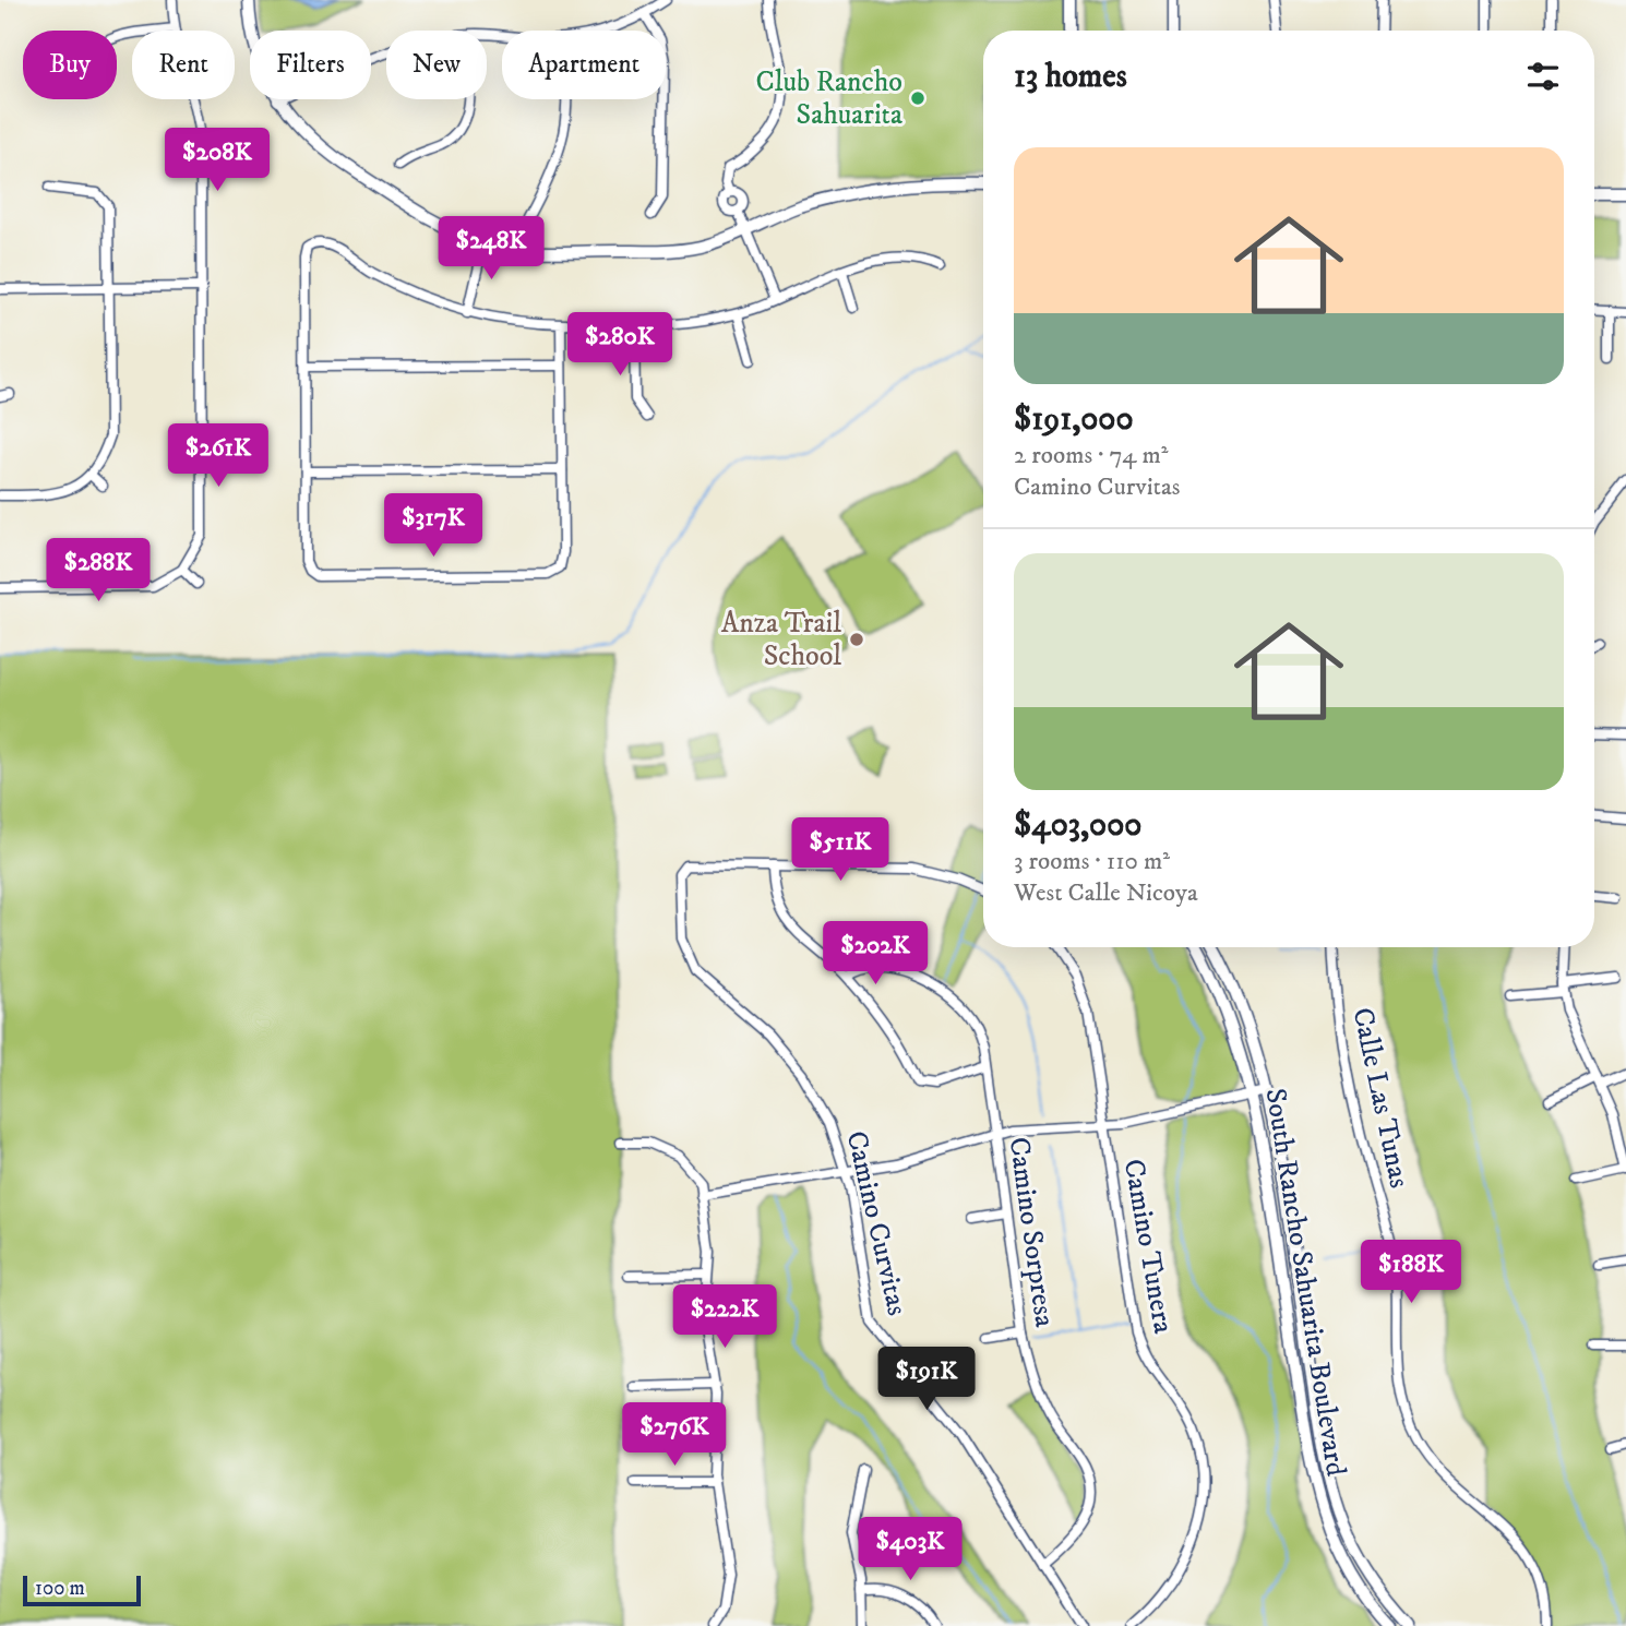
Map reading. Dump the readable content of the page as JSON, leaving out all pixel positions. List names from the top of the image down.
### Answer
{
  "streets": {
    "street": [
      "Calle Las Tunas",
      "Camino Curvitas",
      "Camino Sorpresa",
      "Camino Tunera",
      "South Rancho Sahuarita Boulevard"
    ]
  },
  "crossings": [
    ["Camino Curvitas", "Camino Sorpresa"]
  ],
  "places": ["Club Rancho Sahuarita", "Anza Trail School"],
  "scale_bar": "100 m",
  "page": {
    "chip": [
      "Buy",
      "Rent",
      "Filters",
      "New",
      "Apartment"
    ],
    "heading": "13 homes",
    "list": [
      {
        "name": "$191,000",
        "note": "2 rooms · 74 m² · Camino Curvitas"
      },
      {
        "name": "$403,000",
        "note": "3 rooms · 110 m² · West Calle Nicoya"
      }
    ],
    "price": [
      "$208K",
      "$248K",
      "$280K",
      "$261K",
      "$317K",
      "$288K",
      "$511K",
      "$202K",
      "$188K",
      "$222K",
      "$191K",
      "$276K",
      "$403K"
    ],
    "scale": "100 m"
  }
}
